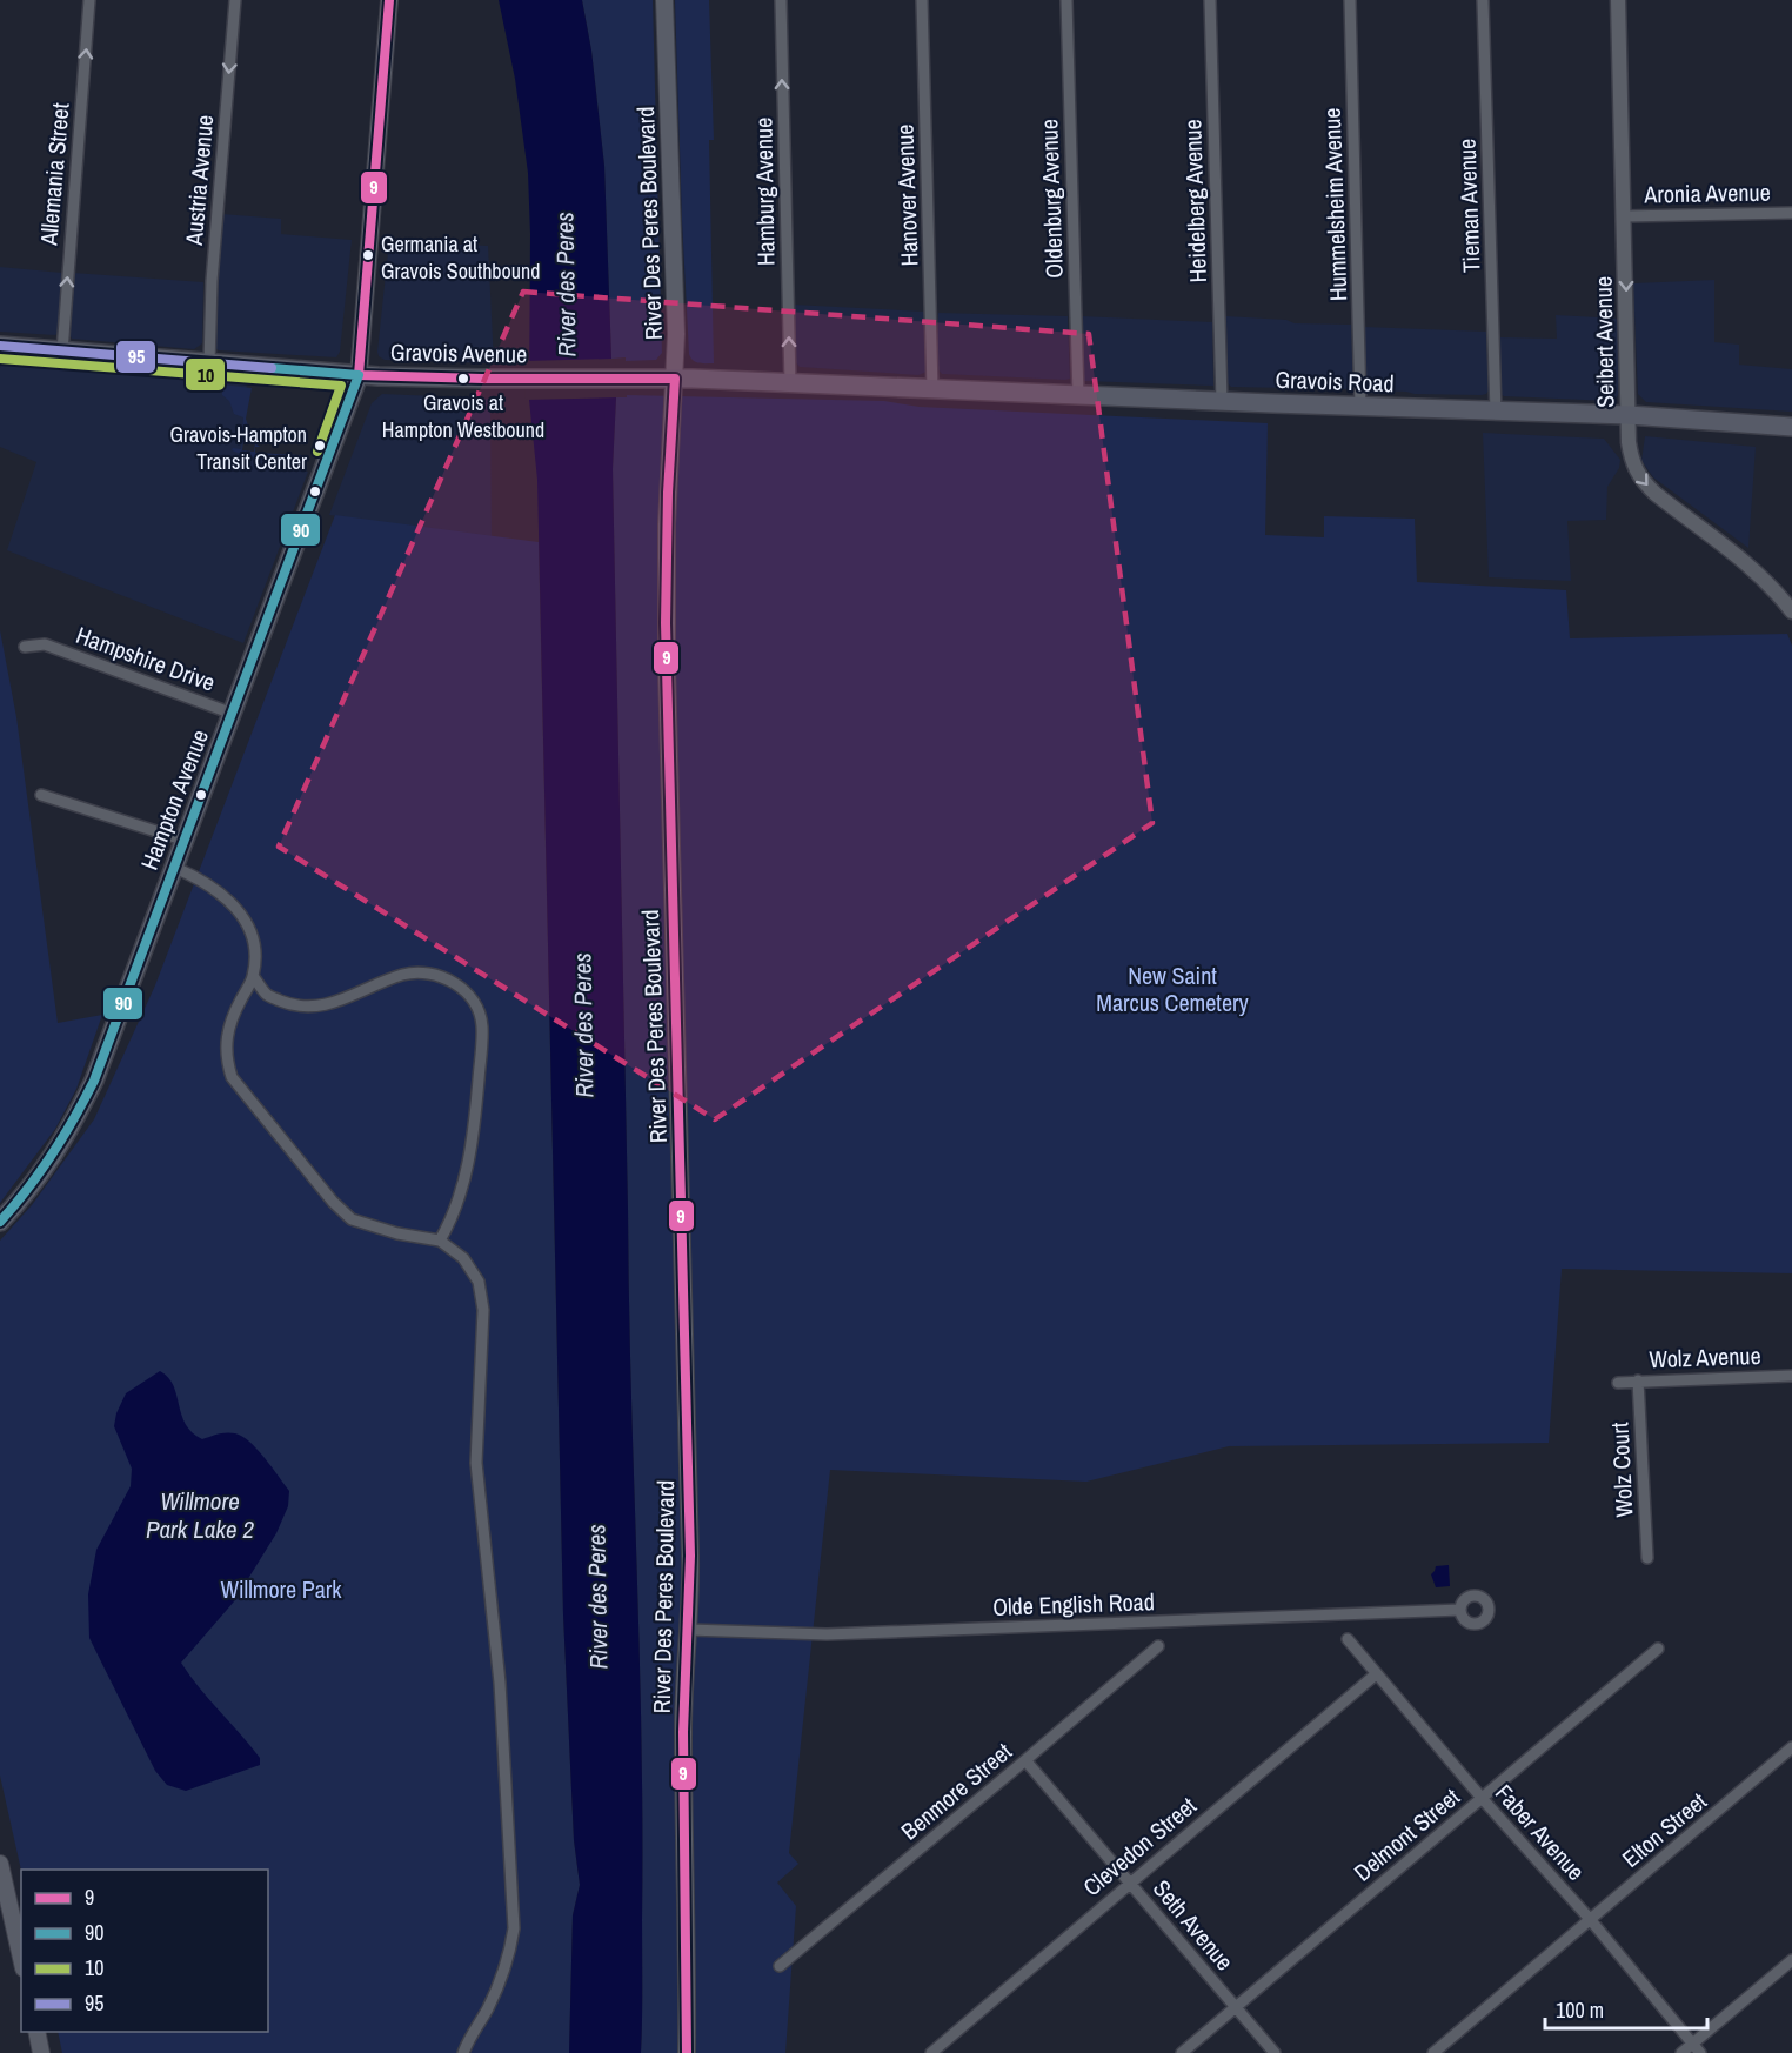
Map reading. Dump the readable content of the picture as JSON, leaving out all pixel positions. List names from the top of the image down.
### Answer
{
  "streets": {
    "main road": [
      "River Des Peres Boulevard",
      "Gravois Avenue",
      "Gravois Road",
      "Hampton Avenue"
    ],
    "street": [
      "Allemania Street",
      "Austria Avenue",
      "Hamburg Avenue",
      "Aronia Avenue",
      "Hanover Avenue",
      "Oldenburg Avenue",
      "Heidelberg Avenue",
      "Hummelsheim Avenue",
      "Tieman Avenue",
      "Seibert Avenue",
      "Hampshire Drive",
      "Wolz Avenue",
      "Wolz Court",
      "Olde English Road",
      "Benmore Street",
      "Elton Street",
      "Faber Avenue",
      "Delmont Street",
      "Clevedon Street",
      "Seth Avenue"
    ]
  },
  "crossings": [
    ["Allemania Street", "Gravois Avenue"],
    ["Austria Avenue", "Gravois Avenue"],
    ["Hamburg Avenue", "Gravois Avenue"],
    ["Aronia Avenue", "Seibert Avenue"],
    ["Hanover Avenue", "Gravois Road"],
    ["Oldenburg Avenue", "Gravois Road"],
    ["Heidelberg Avenue", "Gravois Road"],
    ["Hummelsheim Avenue", "Gravois Road"],
    ["Tieman Avenue", "Gravois Road"],
    ["River Des Peres Boulevard", "Gravois Avenue"],
    ["River Des Peres Boulevard", "Olde English Road"],
    ["Seibert Avenue", "Gravois Road"],
    ["Gravois Avenue", "Gravois Road"],
    ["Gravois Avenue", "Hampton Avenue"],
    ["Hampshire Drive", "Hampton Avenue"],
    ["Wolz Avenue", "Wolz Court"],
    ["Benmore Street", "Seth Avenue"],
    ["Elton Street", "Faber Avenue"],
    ["Faber Avenue", "Delmont Street"],
    ["Faber Avenue", "Clevedon Street"],
    ["Delmont Street", "Seth Avenue"],
    ["Clevedon Street", "Seth Avenue"]
  ],
  "one_way": [
    "Allemania Street",
    "Austria Avenue",
    "Hamburg Avenue",
    "Seibert Avenue"
  ],
  "water": ["River des Peres", "Willmore Park Lake 2"],
  "parks": ["New Saint Marcus Cemetery", "Willmore Park"],
  "places": ["Germania at Gravois Southbound", "Gravois at Hampton Westbound", "Gravois-Hampton Transit Center"],
  "lines": [
    "transit line 9",
    "transit line 95",
    "transit line 10",
    "transit line 90"
  ],
  "legend": [
    "9",
    "90",
    "10",
    "95"
  ],
  "scale_bar": "100 m"
}
